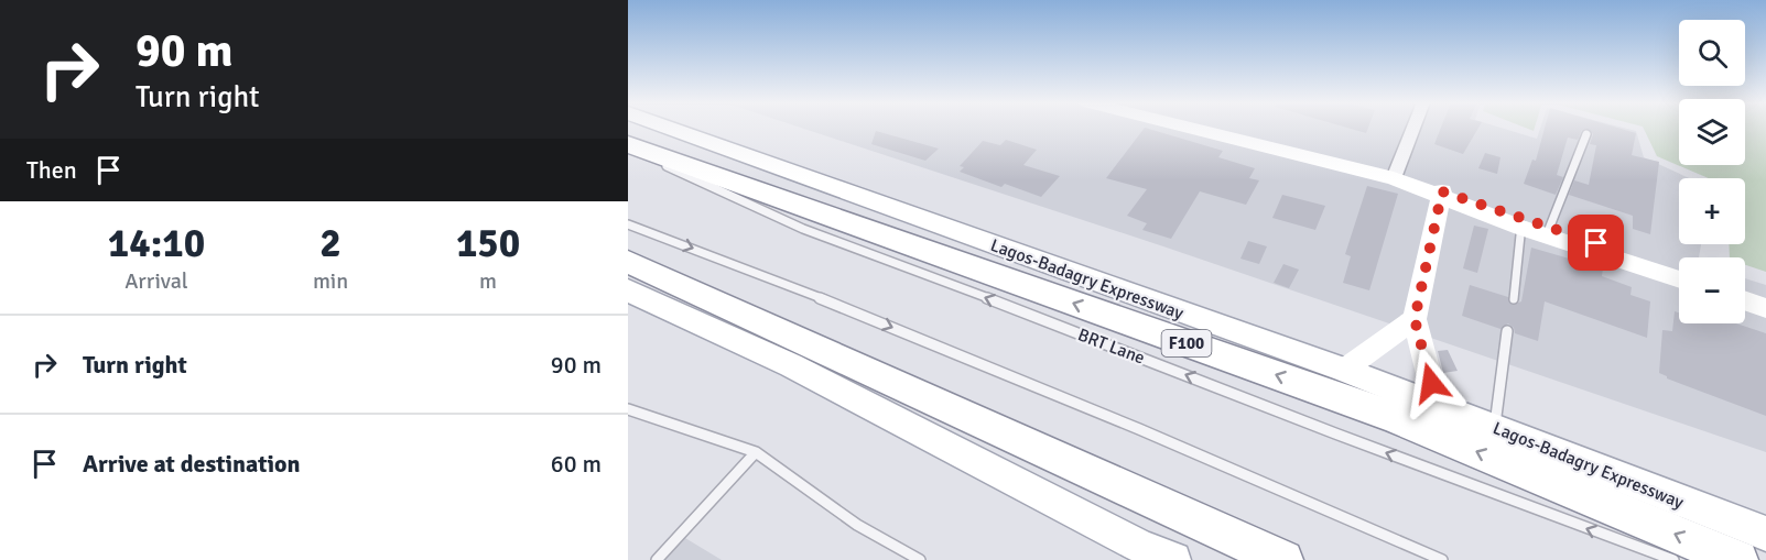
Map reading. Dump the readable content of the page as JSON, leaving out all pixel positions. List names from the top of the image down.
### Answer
{
  "streets": {
    "highway": ["Lagos-Badagry Expressway", "F100"],
    "lane": ["BRT Lane"]
  },
  "page": {
    "turn": ["90 m", "Turn right"],
    "map_buttons": ["+", "−"],
    "then": "Then",
    "eta": [
      "14:10",
      "Arrival",
      "2",
      "min",
      "150",
      "m"
    ],
    "list": [
      {
        "name": "Turn right",
        "value": "90 m"
      },
      {
        "name": "Arrive at destination",
        "value": "60 m"
      }
    ]
  }
}
